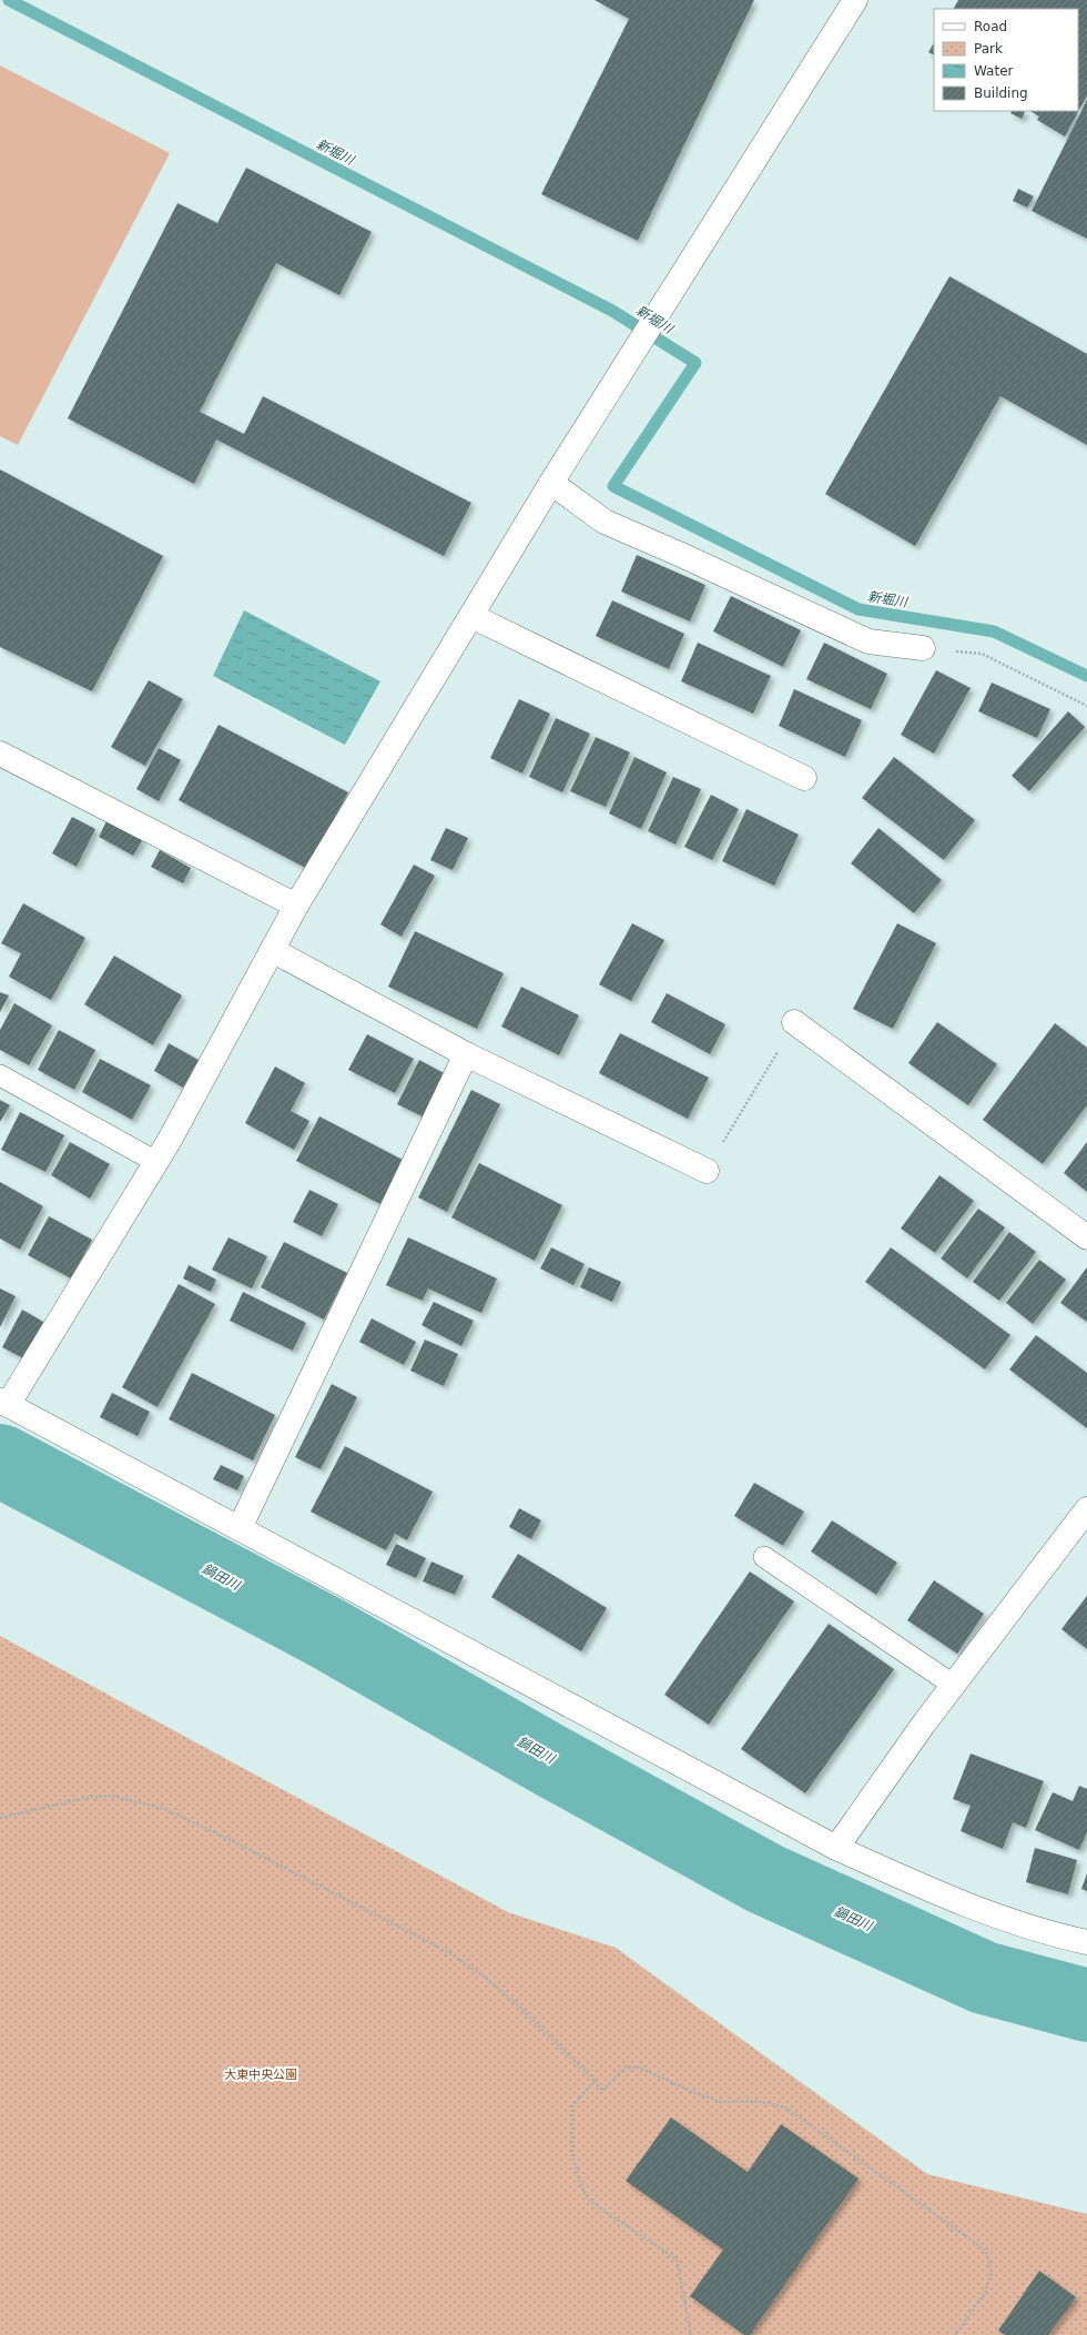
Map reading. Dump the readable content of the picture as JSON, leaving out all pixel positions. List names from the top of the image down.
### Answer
{
  "water": ["新堀川", "鍋田川"],
  "parks": ["大東中央公園"],
  "legend": [
    "Road",
    "Park",
    "Water",
    "Building"
  ]
}
